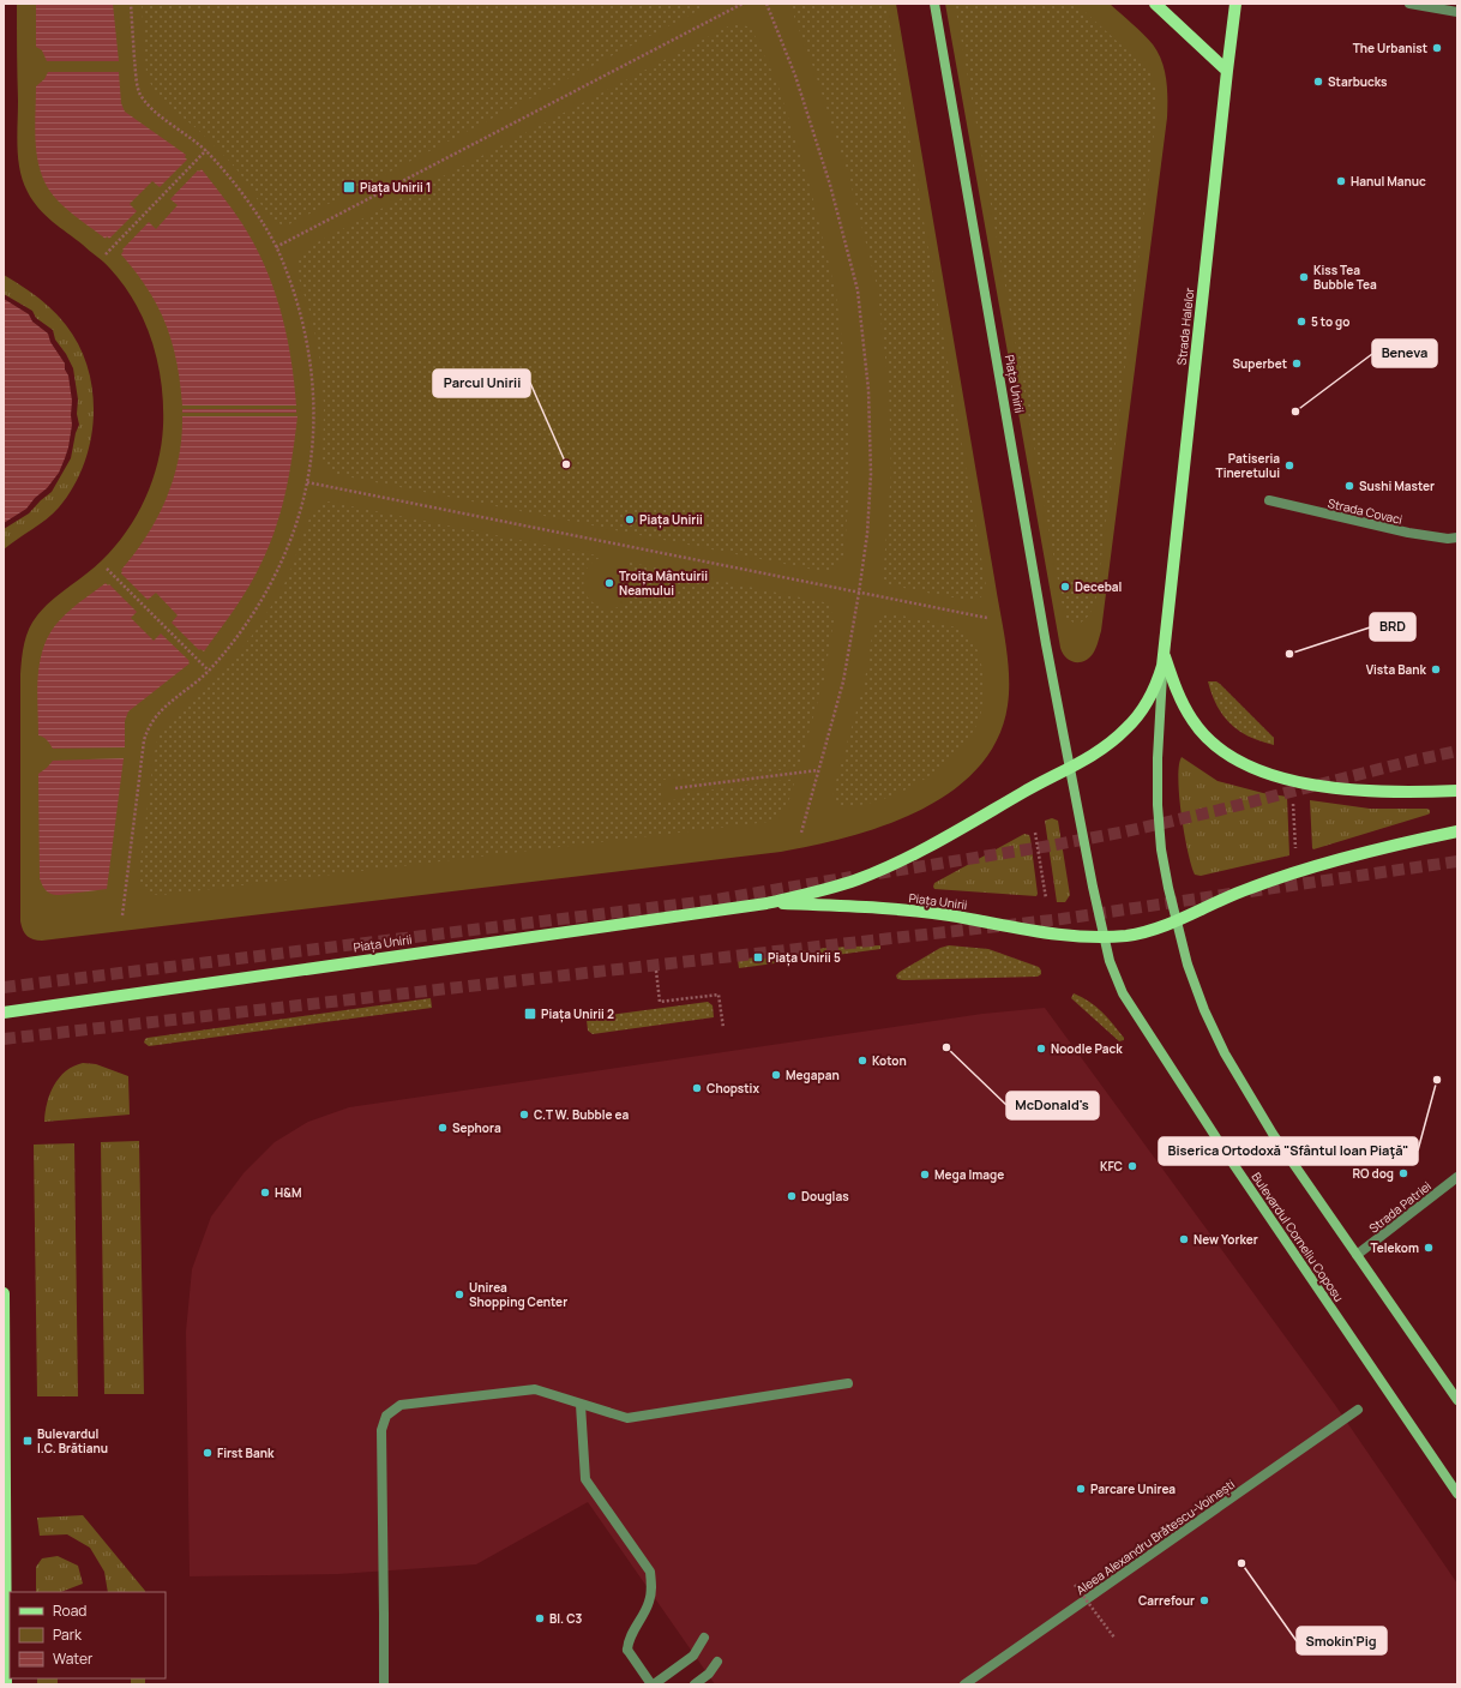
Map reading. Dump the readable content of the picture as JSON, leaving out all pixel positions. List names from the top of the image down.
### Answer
{
  "streets": {
    "main road": ["Strada Halelor", "Piața Unirii", "Bulevardul Corneliu Coposu"],
    "street": ["Strada Covaci", "Strada Patriei", "Aleea Alexandru Brătescu-Voinești"]
  },
  "crossings": [
    ["Strada Halelor", "Piața Unirii"],
    ["Piața Unirii", "Bulevardul Corneliu Coposu"]
  ],
  "places": {
    "other": [
      "The Urbanist",
      "Starbucks",
      "Hanul Manuc",
      "Kiss Tea Bubble Tea",
      "5 to go",
      "Superbet",
      "Beneva",
      "Parcul Unirii",
      "Patiseria Tineretului",
      "Sushi Master",
      "Piața Unirii",
      "Troița Mântuirii Neamului",
      "Decebal",
      "BRD",
      "Vista Bank",
      "McDonald's",
      "Noodle Pack",
      "Koton",
      "Megapan",
      "Biserica Ortodoxă \"Sfântul Ioan Piaţă\"",
      "Chopstix",
      "C.T W. Bubble ea",
      "Sephora",
      "KFC",
      "RO dog",
      "Mega Image",
      "H&M",
      "Douglas",
      "New Yorker",
      "Telekom",
      "Unirea Shopping Center",
      "First Bank",
      "Parcare Unirea",
      "Smokin'Pig",
      "Carrefour",
      "Bl. C3"
    ],
    "transit": [
      "Piața Unirii 1",
      "Piața Unirii 5",
      "Piața Unirii 2",
      "Bulevardul I.C. Brătianu"
    ]
  },
  "legend": ["Road", "Park", "Water"]
}
